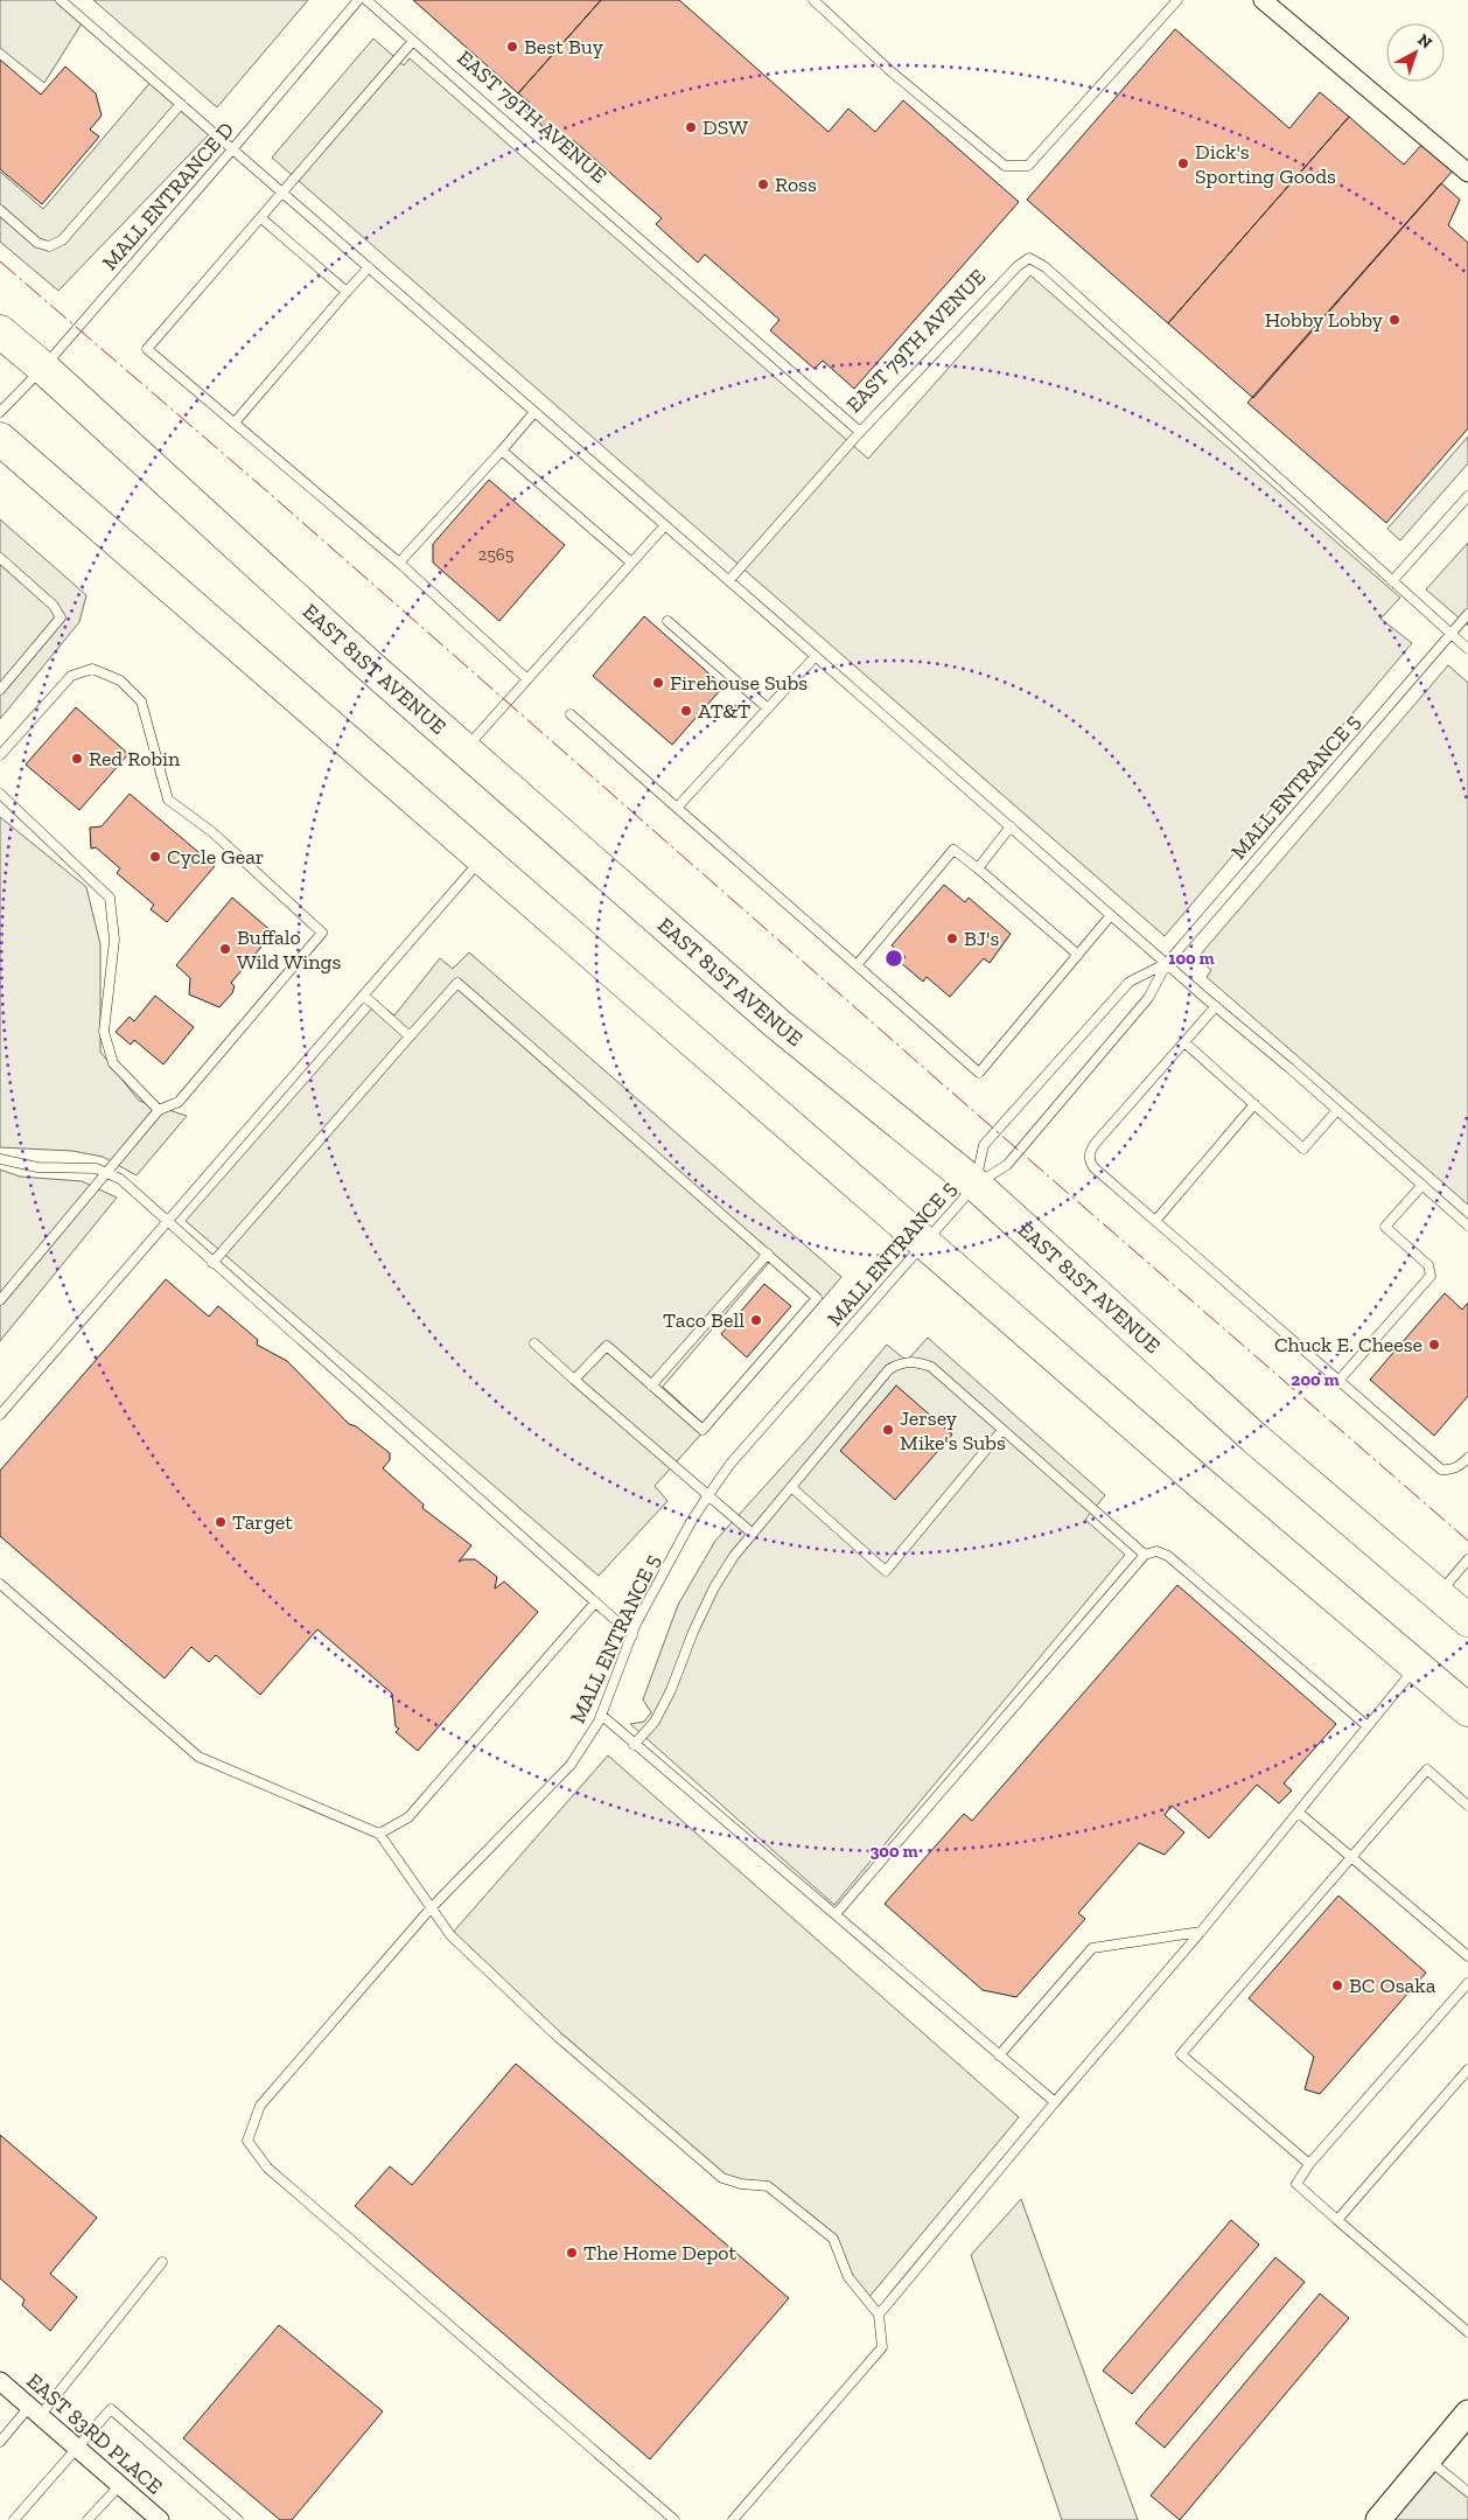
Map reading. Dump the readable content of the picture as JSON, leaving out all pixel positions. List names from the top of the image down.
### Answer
{
  "streets": {
    "highway": ["EAST 81ST AVENUE"],
    "street": ["EAST 83RD PLACE"],
    "lane": ["EAST 79TH AVENUE", "MALL ENTRANCE D", "MALL ENTRANCE 5"]
  },
  "crossings": [
    ["EAST 79TH AVENUE", "MALL ENTRANCE 5"],
    ["MALL ENTRANCE D", "EAST 81ST AVENUE"],
    ["EAST 81ST AVENUE", "MALL ENTRANCE 5"]
  ],
  "places": [
    "Best Buy",
    "DSW",
    "Dick's Sporting Goods",
    "Ross",
    "Hobby Lobby",
    "Firehouse Subs",
    "AT&T",
    "Red Robin",
    "Cycle Gear",
    "BJ's",
    "Buffalo Wild Wings",
    "Taco Bell",
    "Chuck E. Cheese",
    "Jersey Mike's Subs",
    "Target",
    "BC Osaka",
    "The Home Depot"
  ],
  "house_numbers": ["2565"],
  "north": "top right",
  "rings": ["100 m", "200 m", "300 m"]
}
